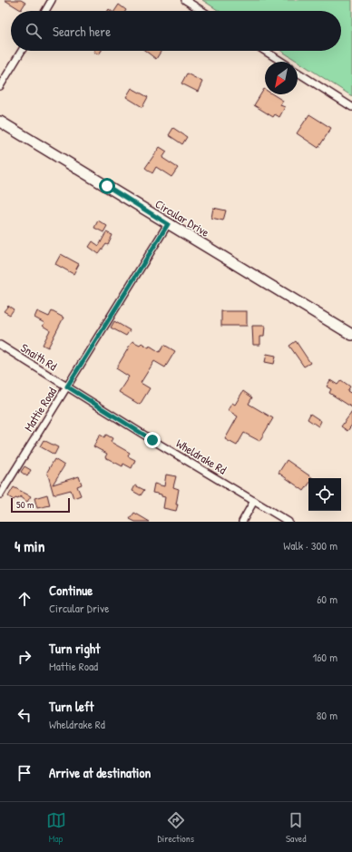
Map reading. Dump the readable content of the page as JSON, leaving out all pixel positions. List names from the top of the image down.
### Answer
{
  "streets": {
    "street": [
      "Circular Drive",
      "Snaith Rd",
      "Mattie Road",
      "Wheldrake Rd"
    ]
  },
  "crossings": [
    ["Circular Drive", "Mattie Road"],
    ["Snaith Rd", "Mattie Road"],
    ["Snaith Rd", "Wheldrake Rd"],
    ["Mattie Road", "Wheldrake Rd"]
  ],
  "scale_bar": "50 m",
  "north": "bottom left",
  "page": {
    "search": "Search here",
    "scale": "50 m",
    "heading": ["4 min", "Walk · 300 m"],
    "list": [
      ["Continue", "Circular Drive", "60 m"],
      ["Turn right", "Mattie Road", "160 m"],
      ["Turn left", "Wheldrake Rd", "80 m"],
      "Arrive at destination"
    ],
    "nav": ["Map", "Directions", "Saved"]
  }
}
